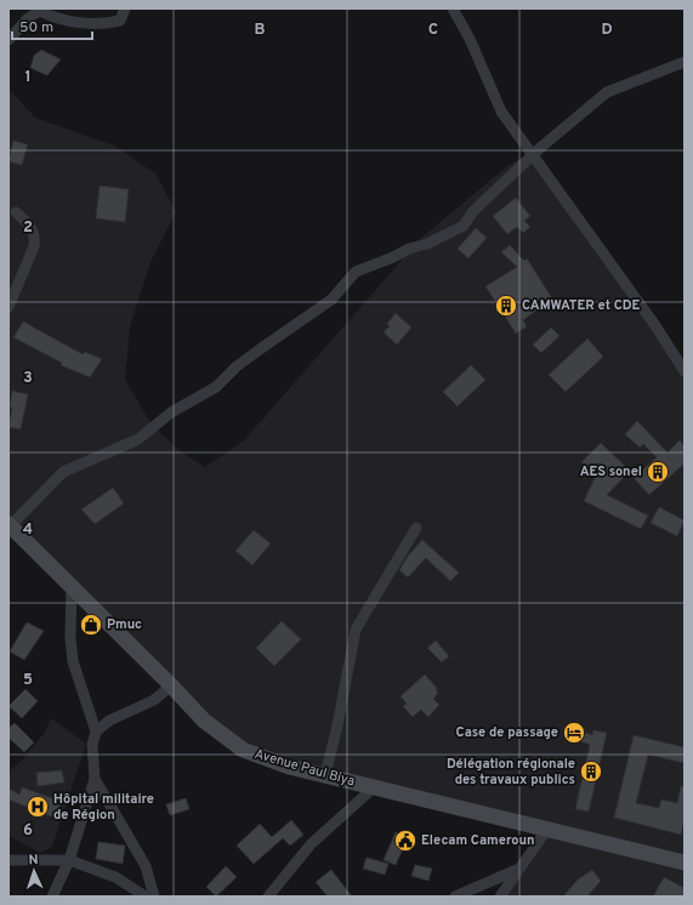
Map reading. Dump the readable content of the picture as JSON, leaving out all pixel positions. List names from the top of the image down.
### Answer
{
  "streets": {
    "main road": ["Avenue Paul Biya"]
  },
  "places": {
    "building": ["CAMWATER et CDE", "AES sonel", "Délégation régionale des travaux publics"],
    "shop": ["Pmuc"],
    "hotel": ["Case de passage"],
    "hospital": ["Hôpital militaire de Région"],
    "public building": ["Elecam Cameroun"]
  },
  "scale_bar": "50 m",
  "north": "top",
  "grid": {
    "columns": ["B", "C", "D"],
    "rows": [
      "1",
      "2",
      "3",
      "4",
      "5",
      "6"
    ]
  }
}
